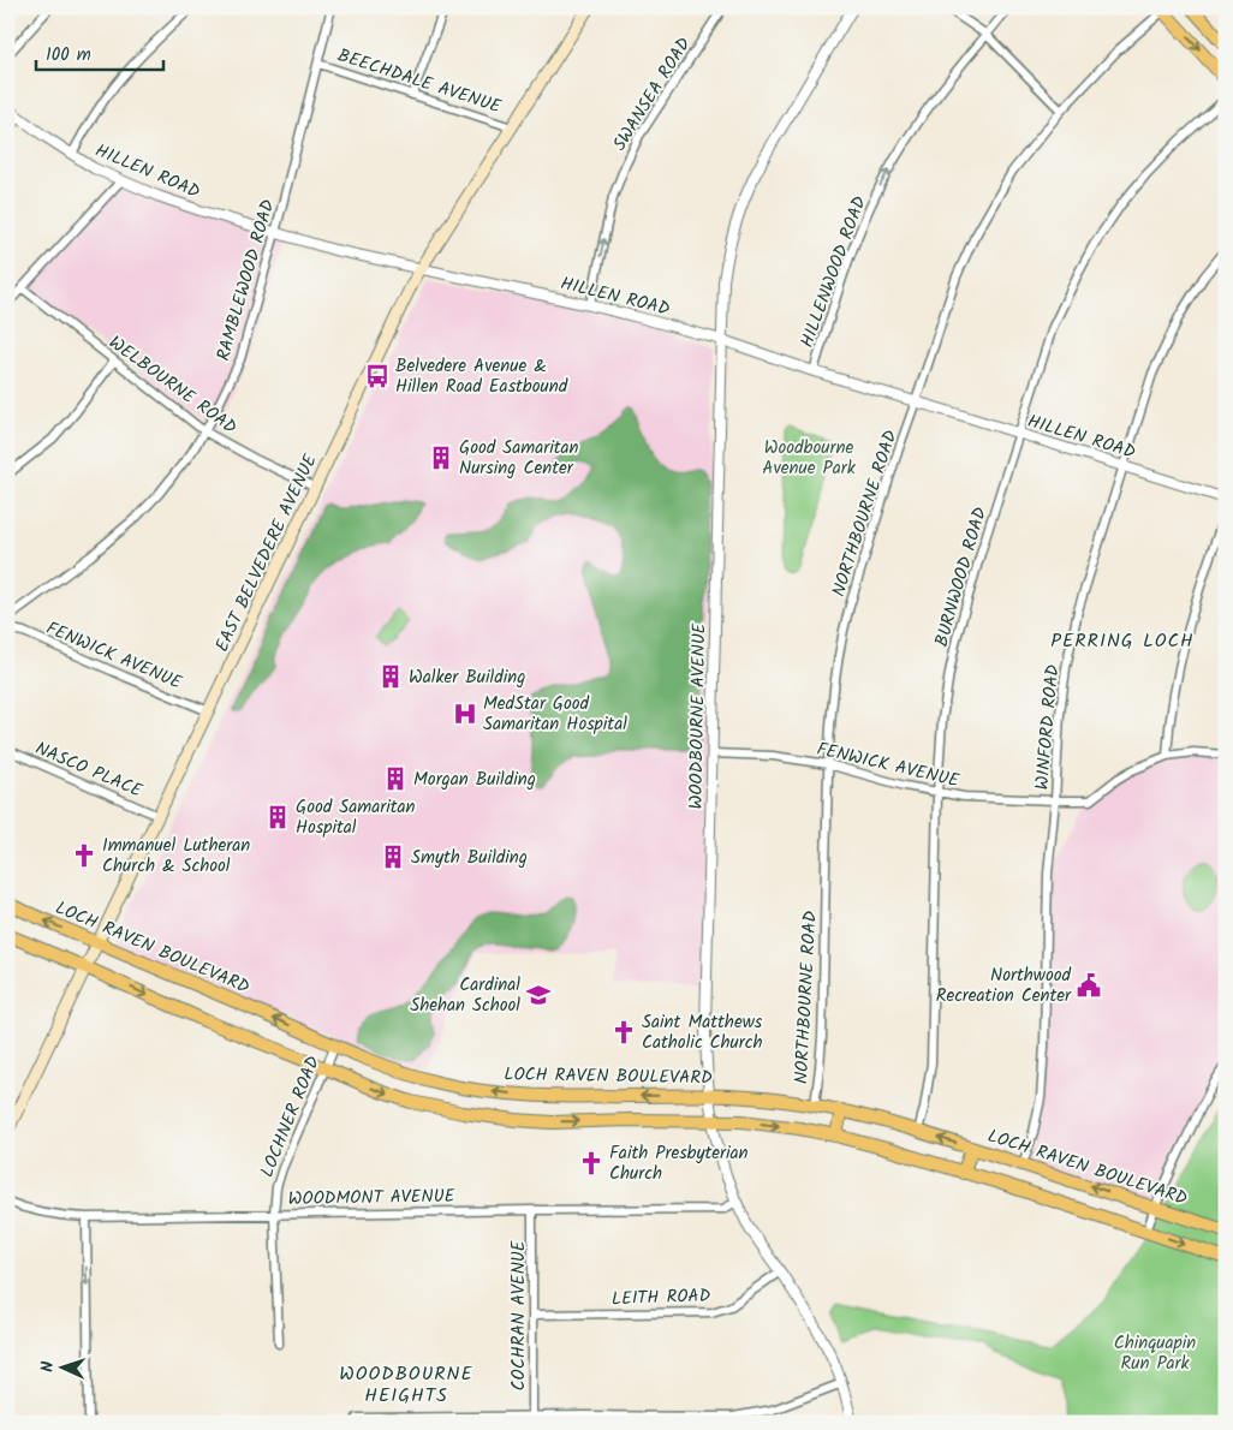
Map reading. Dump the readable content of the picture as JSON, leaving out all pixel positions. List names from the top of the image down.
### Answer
{
  "streets": {
    "main road": ["EAST BELVEDERE AVENUE", "LOCH RAVEN BOULEVARD"],
    "street": [
      "BEECHDALE AVENUE",
      "SWANSEA ROAD",
      "HILLEN ROAD",
      "HILLENWOOD ROAD",
      "RAMBLEWOOD ROAD",
      "WELBOURNE ROAD",
      "NORTHBOURNE ROAD",
      "BURNWOOD ROAD",
      "FENWICK AVENUE",
      "WOODBOURNE AVENUE",
      "WINFORD ROAD",
      "NASCO PLACE",
      "LOCHNER ROAD",
      "WOODMONT AVENUE",
      "LEITH ROAD",
      "COCHRAN AVENUE"
    ]
  },
  "crossings": [
    ["BEECHDALE AVENUE", "RAMBLEWOOD ROAD"],
    ["BEECHDALE AVENUE", "EAST BELVEDERE AVENUE"],
    ["SWANSEA ROAD", "HILLEN ROAD"],
    ["HILLEN ROAD", "HILLENWOOD ROAD"],
    ["HILLEN ROAD", "RAMBLEWOOD ROAD"],
    ["HILLEN ROAD", "NORTHBOURNE ROAD"],
    ["HILLEN ROAD", "EAST BELVEDERE AVENUE"],
    ["HILLEN ROAD", "BURNWOOD ROAD"],
    ["HILLEN ROAD", "WOODBOURNE AVENUE"],
    ["HILLEN ROAD", "WINFORD ROAD"],
    ["RAMBLEWOOD ROAD", "WELBOURNE ROAD"],
    ["WELBOURNE ROAD", "EAST BELVEDERE AVENUE"],
    ["NORTHBOURNE ROAD", "FENWICK AVENUE"],
    ["NORTHBOURNE ROAD", "LOCH RAVEN BOULEVARD"],
    ["EAST BELVEDERE AVENUE", "FENWICK AVENUE"],
    ["EAST BELVEDERE AVENUE", "NASCO PLACE"],
    ["EAST BELVEDERE AVENUE", "LOCH RAVEN BOULEVARD"],
    ["BURNWOOD ROAD", "FENWICK AVENUE"],
    ["BURNWOOD ROAD", "LOCH RAVEN BOULEVARD"],
    ["FENWICK AVENUE", "WOODBOURNE AVENUE"],
    ["FENWICK AVENUE", "WINFORD ROAD"],
    ["WOODBOURNE AVENUE", "LOCH RAVEN BOULEVARD"],
    ["WOODBOURNE AVENUE", "WOODMONT AVENUE"],
    ["WOODBOURNE AVENUE", "LEITH ROAD"],
    ["WINFORD ROAD", "LOCH RAVEN BOULEVARD"],
    ["LOCH RAVEN BOULEVARD", "LOCHNER ROAD"],
    ["LOCHNER ROAD", "WOODMONT AVENUE"],
    ["WOODMONT AVENUE", "COCHRAN AVENUE"],
    ["LEITH ROAD", "COCHRAN AVENUE"]
  ],
  "one_way": ["SWANSEA ROAD", "HILLENWOOD ROAD"],
  "districts": ["PERRING LOCH", "WOODBOURNE HEIGHTS"],
  "parks": ["Woodbourne Avenue Park", "Chinquapin Run Park"],
  "places": {
    "bus stop": ["Belvedere Avenue & Hillen Road Eastbound"],
    "building": [
      "Good Samaritan Nursing Center",
      "Walker Building",
      "Morgan Building",
      "Good Samaritan Hospital",
      "Smyth Building"
    ],
    "hospital": ["MedStar Good Samaritan Hospital"],
    "church": ["Immanuel Lutheran Church & School", "Saint Matthews Catholic Church", "Faith Presbyterian Church"],
    "public building": ["Northwood Recreation Center"],
    "school or university": ["Cardinal Shehan School"]
  },
  "scale_bar": "100 m",
  "north": "left"
}
